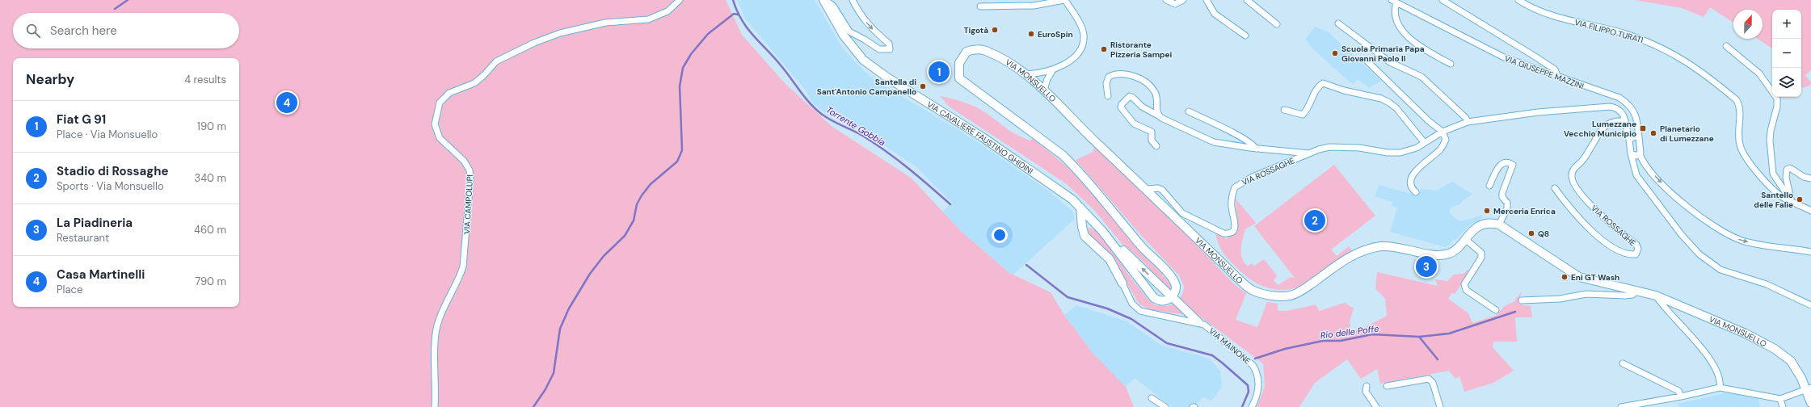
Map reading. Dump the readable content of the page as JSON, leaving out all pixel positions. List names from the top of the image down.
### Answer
{
  "streets": {
    "main road": ["VIA MONSUELLO", "VIA CAVALIERE FAUSTINO GHIDINI"],
    "street": [
      "VIA FILIPPO TURATI",
      "VIA GIUSEPPE MAZZINI",
      "VIA ROSSAGHE",
      "VIA CAMPOLUPI",
      "VIA MAINONE"
    ]
  },
  "crossings": [
    ["VIA MONSUELLO", "VIA CAVALIERE FAUSTINO GHIDINI"],
    ["VIA MONSUELLO", "VIA ROSSAGHE"]
  ],
  "water": ["Torrente Gobbia", "Rio delle Poffe"],
  "places": {
    "other": [
      "Tigotà",
      "EuroSpin",
      "Ristorante Pizzeria Sampei",
      "Scuola Primaria Papa Giovanni Paolo II",
      "Santella di Sant'Antonio Campanello",
      "Planetario di Lumezzane",
      "Santello delle Falìe",
      "Merceria Enrica",
      "Q8",
      "Eni GT Wash"
    ],
    "transit": ["Lumezzane Vecchio Municipio"]
  },
  "north": "top",
  "page": {
    "map_buttons": ["+", "−"],
    "search": "Search here",
    "heading": ["Nearby", "4 results"],
    "pins": [
      "1",
      "4",
      "2",
      "3"
    ],
    "list": [
      {
        "mark": "1",
        "name": "Fiat G 91",
        "note": "Place · Via Monsuello",
        "value": "190 m"
      },
      {
        "mark": "2",
        "name": "Stadio di Rossaghe",
        "note": "Sports · Via Monsuello",
        "value": "340 m"
      },
      {
        "mark": "3",
        "name": "La Piadineria",
        "note": "Restaurant",
        "value": "460 m"
      },
      {
        "mark": "4",
        "name": "Casa Martinelli",
        "note": "Place",
        "value": "790 m"
      }
    ]
  }
}
